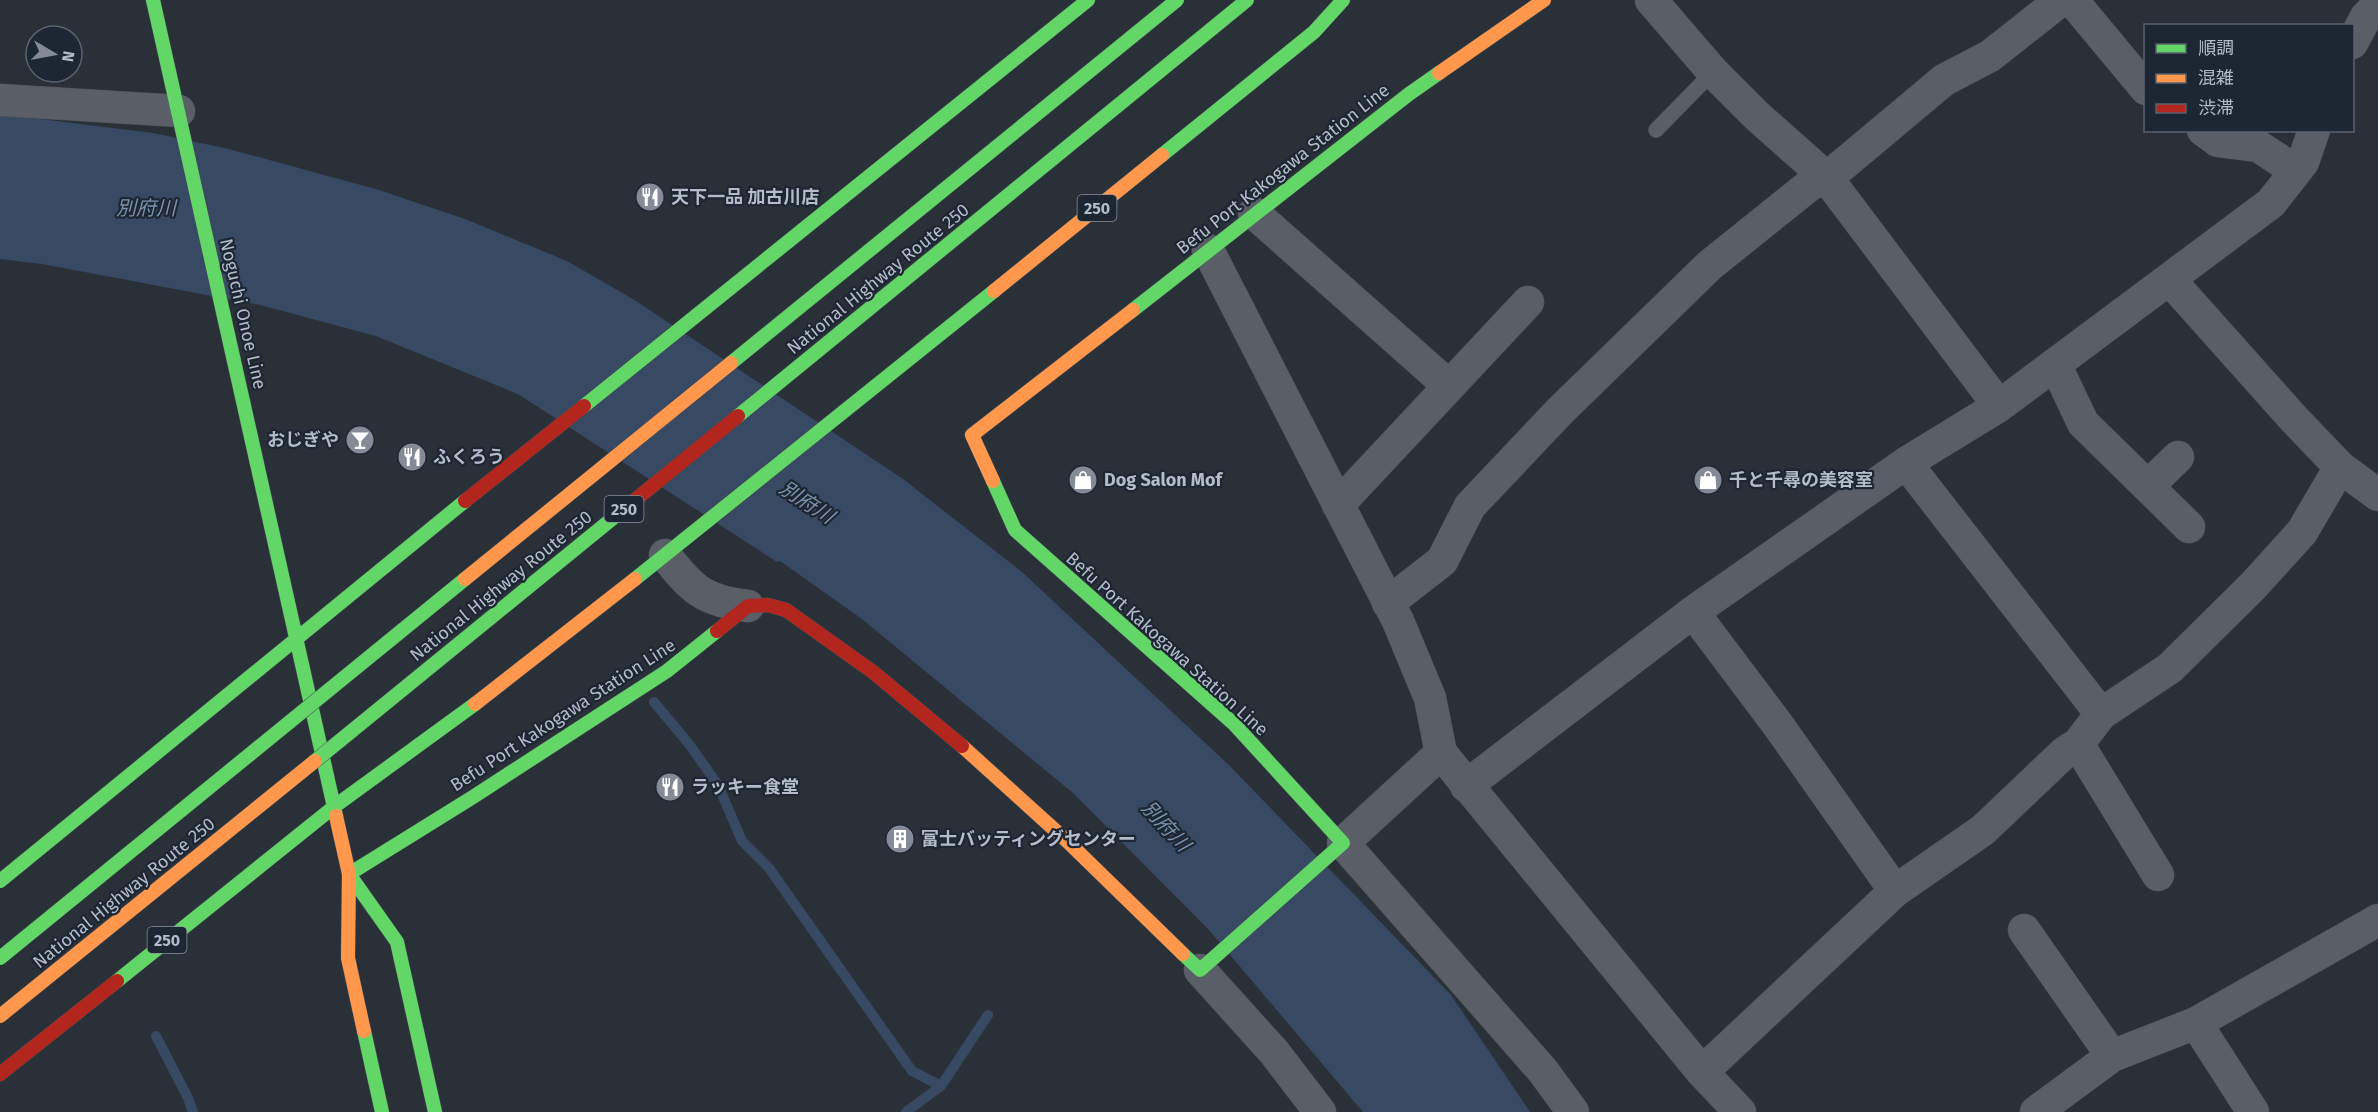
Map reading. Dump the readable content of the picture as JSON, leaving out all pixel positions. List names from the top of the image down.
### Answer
{
  "streets": {
    "main road": [
      "Befu Port Kakogawa Station Line",
      "250",
      "National Highway Route 250",
      "Noguchi Onoe Line"
    ]
  },
  "water": ["別府川"],
  "places": {
    "restaurant": ["天下一品 加古川店", "ふくろう", "ラッキー食堂"],
    "bar": ["おじぎや"],
    "shop": ["Dog Salon Mof", "千と千尋の美容室"],
    "building": ["富士バッティングセンター"]
  },
  "legend": ["順調", "混雑", "渋滞"],
  "north": "right"
}
